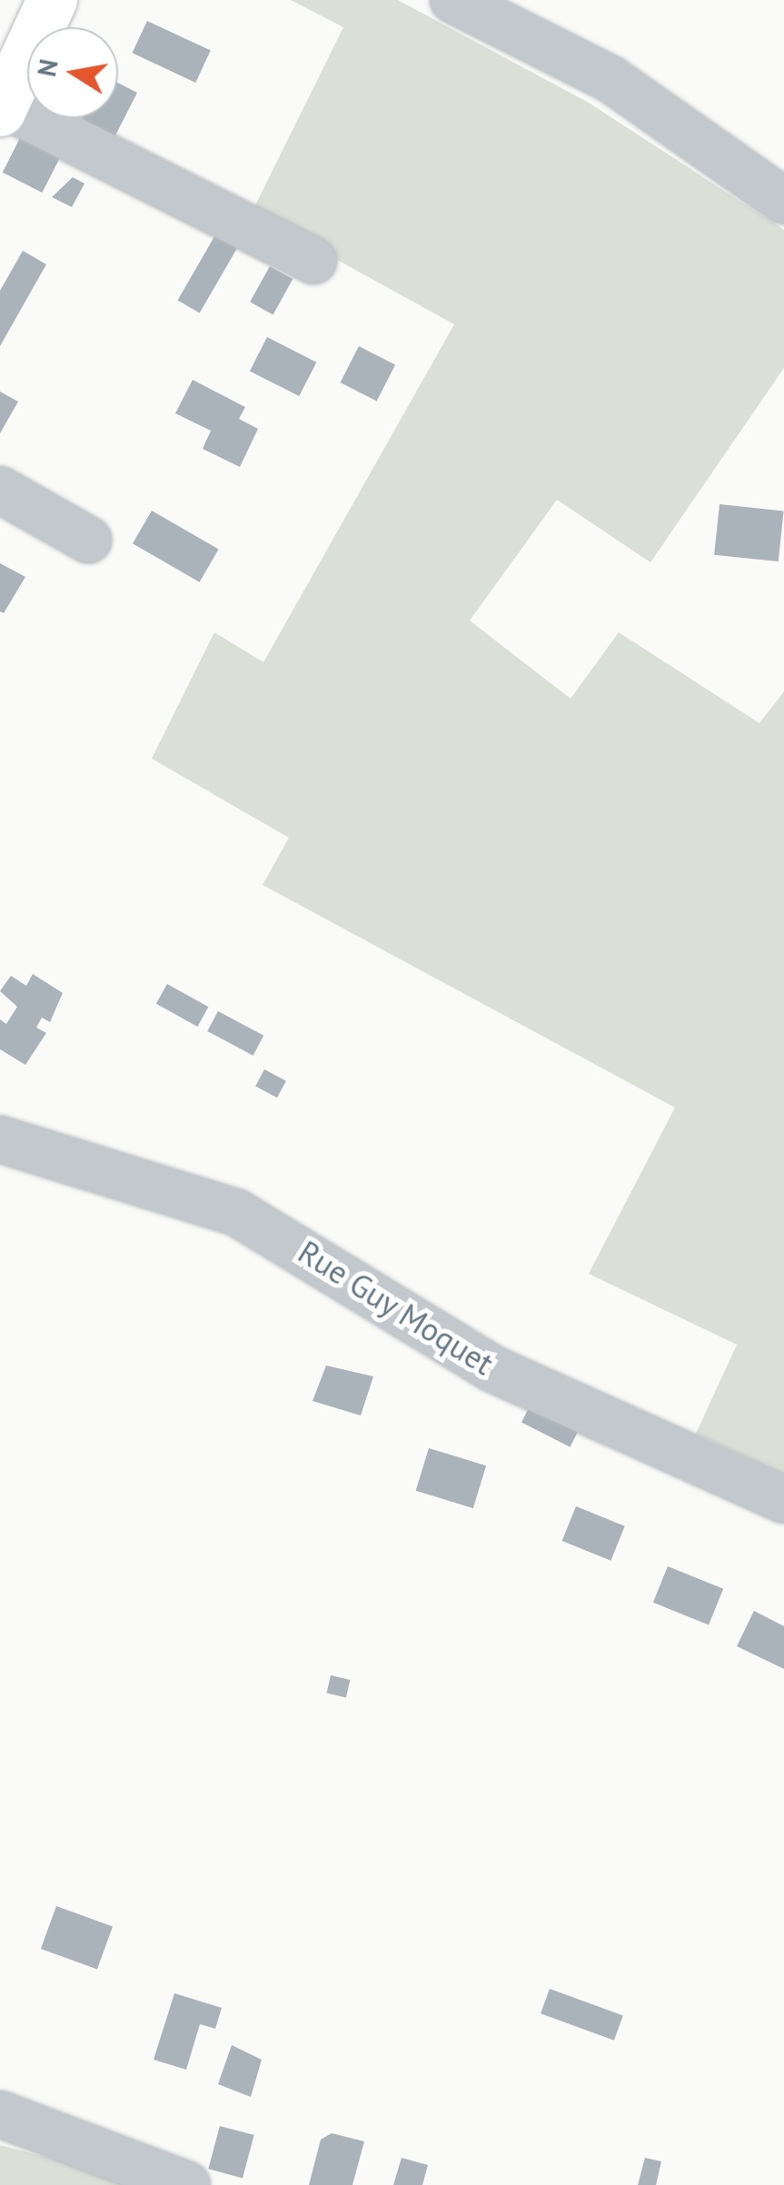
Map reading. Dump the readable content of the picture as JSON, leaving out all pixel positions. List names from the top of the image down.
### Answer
{
  "streets": {
    "street": ["Rue Guy Moquet"]
  },
  "north": "left"
}
